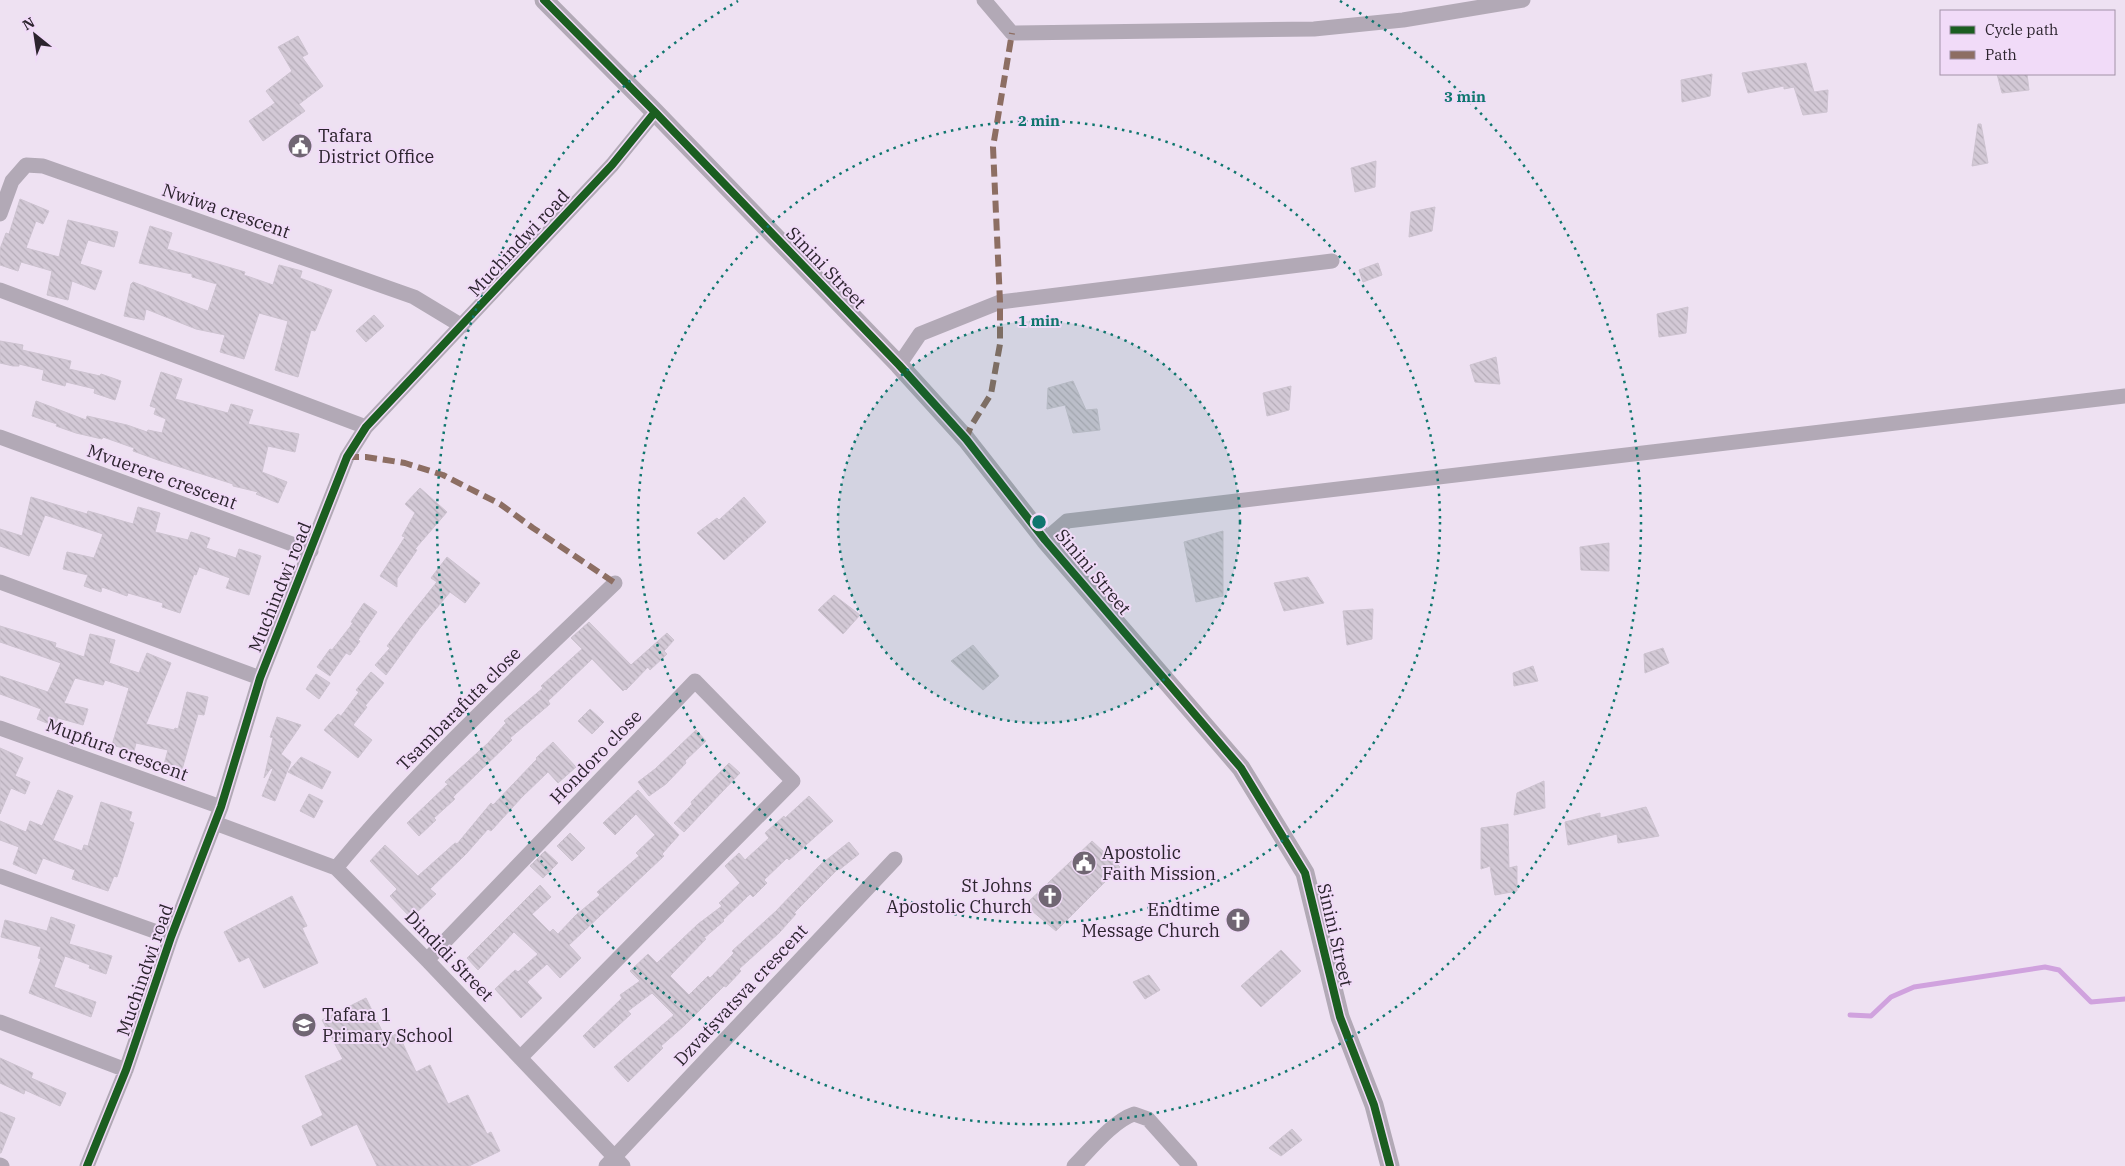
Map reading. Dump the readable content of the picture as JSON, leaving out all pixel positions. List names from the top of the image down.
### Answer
{
  "streets": {
    "street": [
      "Nwiwa crescent",
      "Muchindwi road",
      "Sinini Street",
      "Mvuerere crescent",
      "Tsambarafuta close",
      "Mupfura crescent",
      "Hondoro close",
      "Dindidi Street",
      "Dzvatsvatsva crescent"
    ]
  },
  "crossings": [
    ["Nwiwa crescent", "Muchindwi road"],
    ["Muchindwi road", "Sinini Street"],
    ["Muchindwi road", "Mvuerere crescent"],
    ["Muchindwi road", "Mupfura crescent"],
    ["Muchindwi road", "Dindidi Street"],
    ["Tsambarafuta close", "Dindidi Street"],
    ["Hondoro close", "Dindidi Street"],
    ["Dindidi Street", "Dzvatsvatsva crescent"]
  ],
  "places": {
    "public building": ["Tafara District Office", "Apostolic Faith Mission"],
    "church": ["St Johns Apostolic Church", "Endtime Message Church"],
    "school or university": ["Tafara 1 Primary School"]
  },
  "legend": ["Cycle path", "Path"],
  "north": "top left",
  "rings": ["3 min", "2 min", "1 min"]
}
